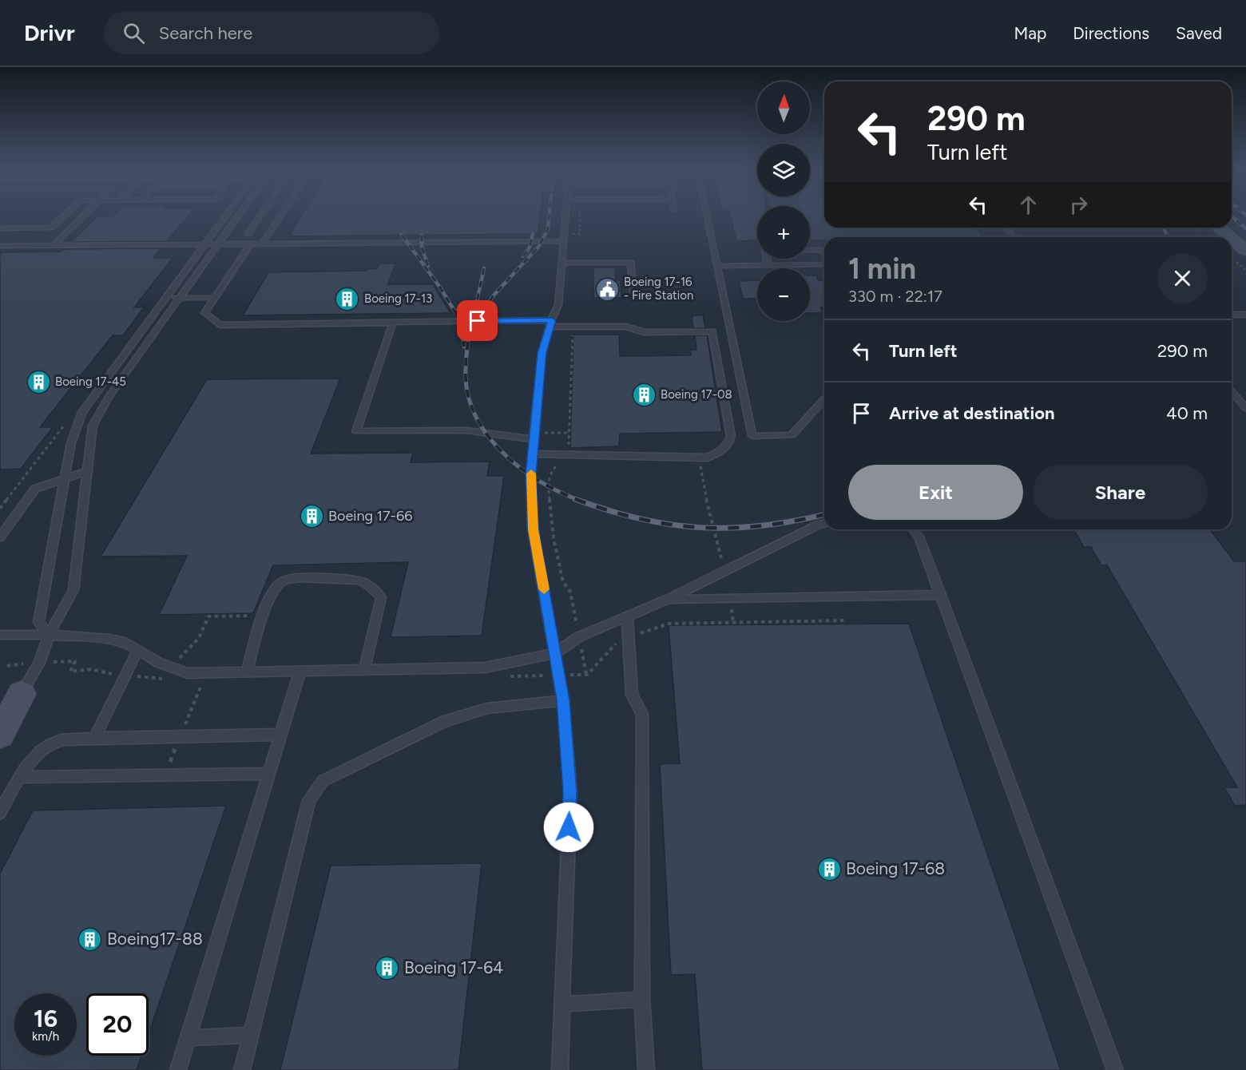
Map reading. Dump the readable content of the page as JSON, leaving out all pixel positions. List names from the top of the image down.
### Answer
{
  "places": {
    "public building": ["Boeing 17-16 - Fire Station"],
    "building": [
      "Boeing 17-13",
      "Boeing 17-45",
      "Boeing 17-08",
      "Boeing 17-66",
      "Boeing 17-68",
      "Boeing17-88",
      "Boeing 17-64"
    ]
  },
  "north": "top",
  "page": {
    "header": "Drivr",
    "search": "Search here",
    "nav": ["Map", "Directions", "Saved"],
    "map_buttons": ["+", "−"],
    "turn": ["290 m", "Turn left"],
    "heading": ["1 min", "330 m · 22:17"],
    "list": [
      {
        "name": "Turn left",
        "value": "290 m"
      },
      {
        "name": "Arrive at destination",
        "value": "40 m"
      }
    ],
    "buttons": ["Exit", "Share"],
    "speed": "16 km/h",
    "limit": "20"
  }
}
